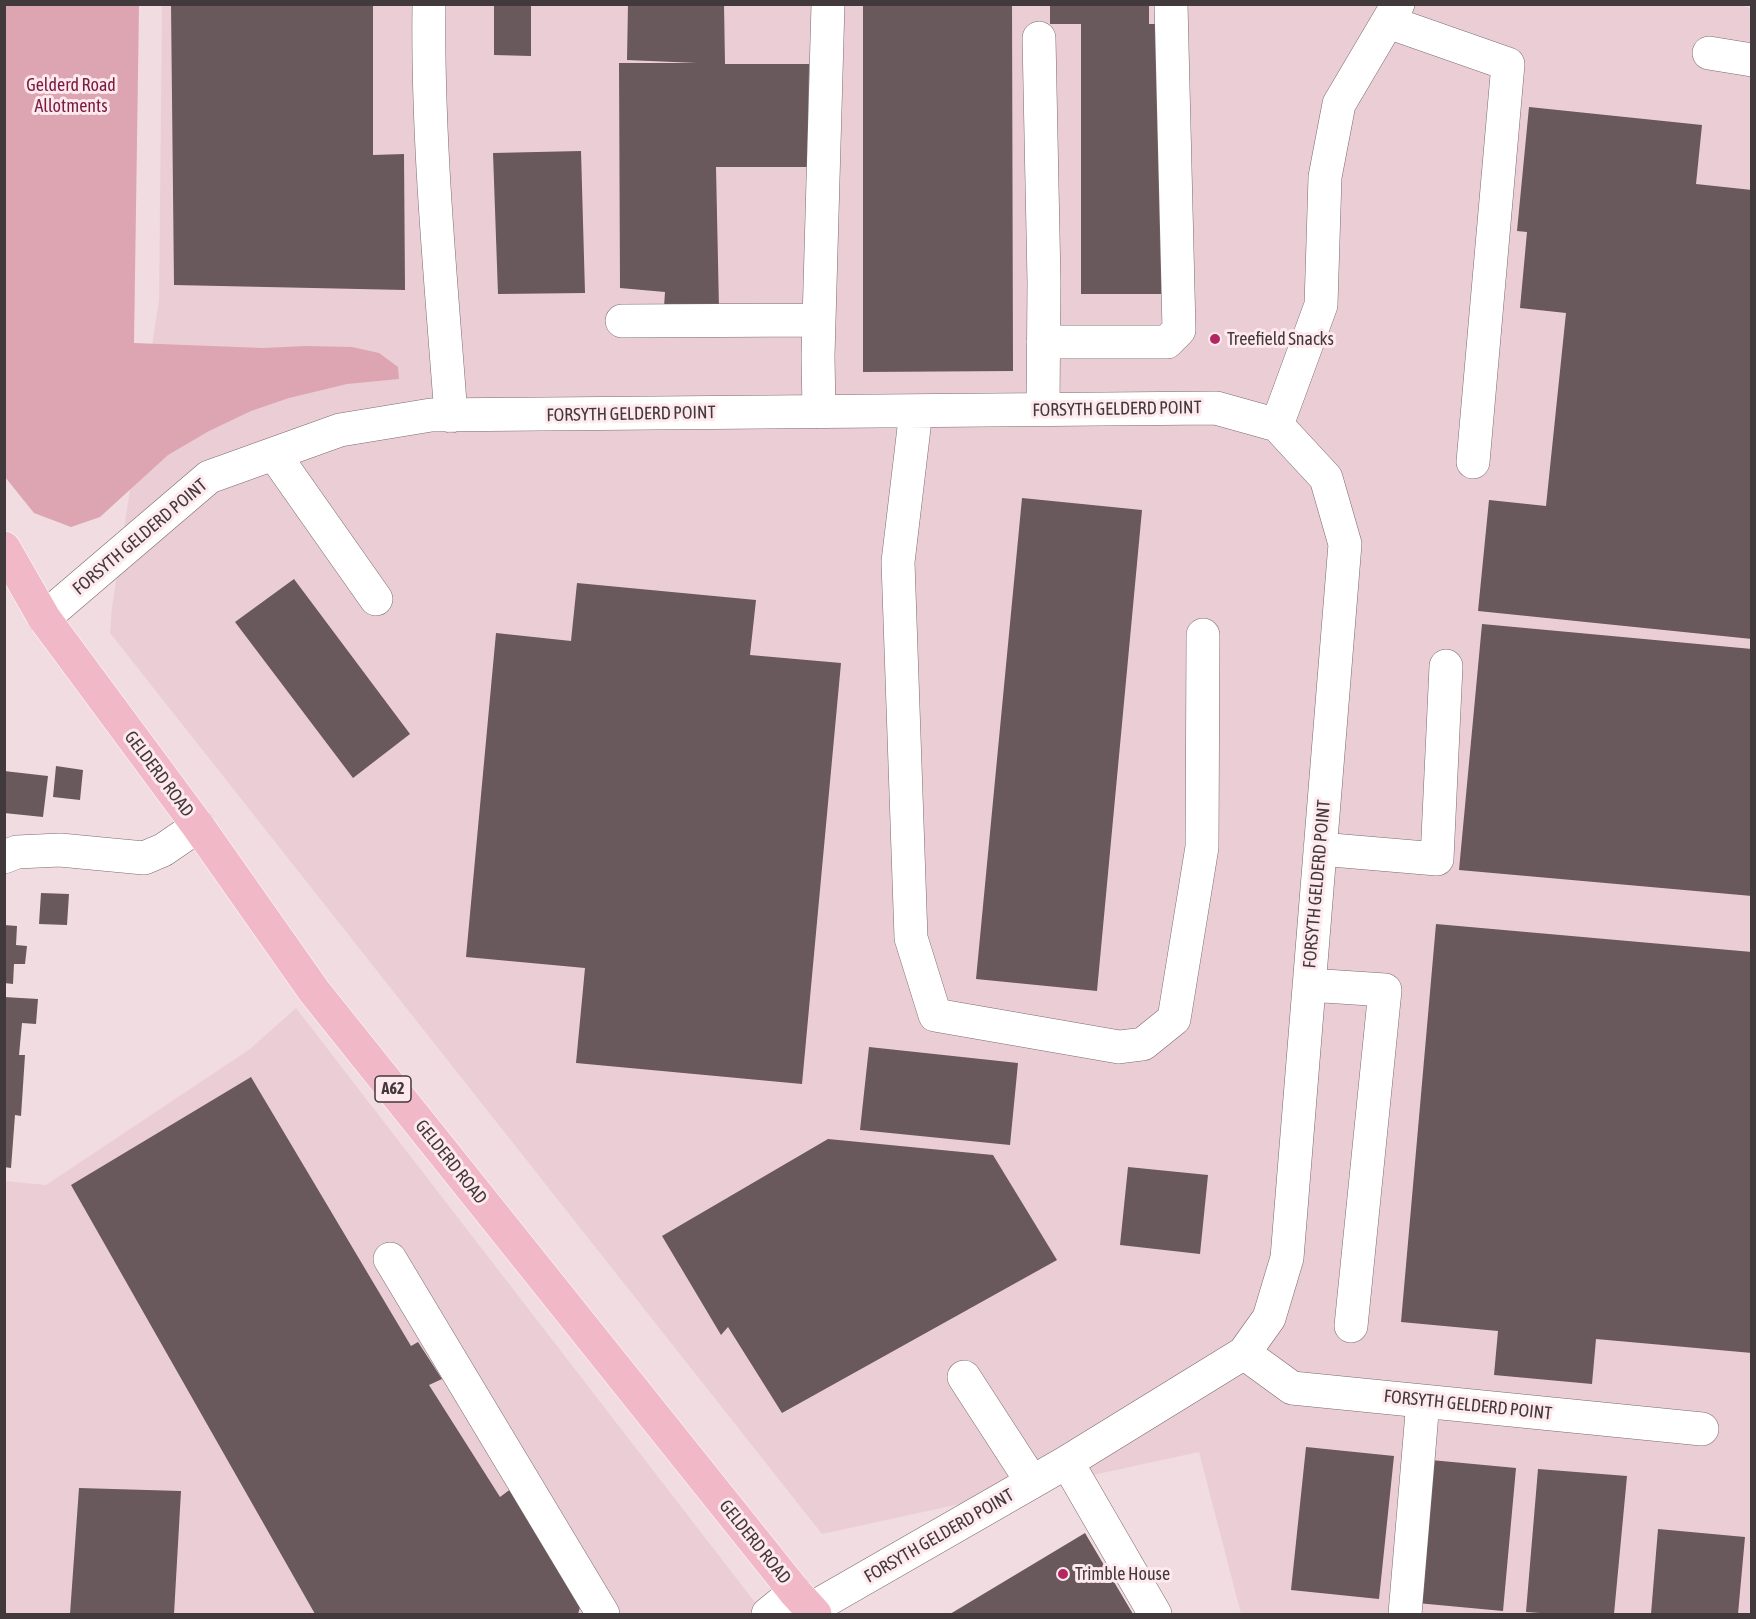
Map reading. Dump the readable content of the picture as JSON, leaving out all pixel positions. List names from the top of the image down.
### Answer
{
  "streets": {
    "main road": ["GELDERD ROAD", "A62"],
    "street": ["FORSYTH GELDERD POINT"]
  },
  "crossings": [
    ["FORSYTH GELDERD POINT", "GELDERD ROAD"]
  ],
  "parks": ["Gelderd Road Allotments"],
  "places": ["Treefield Snacks", "Trimble House"]
}
